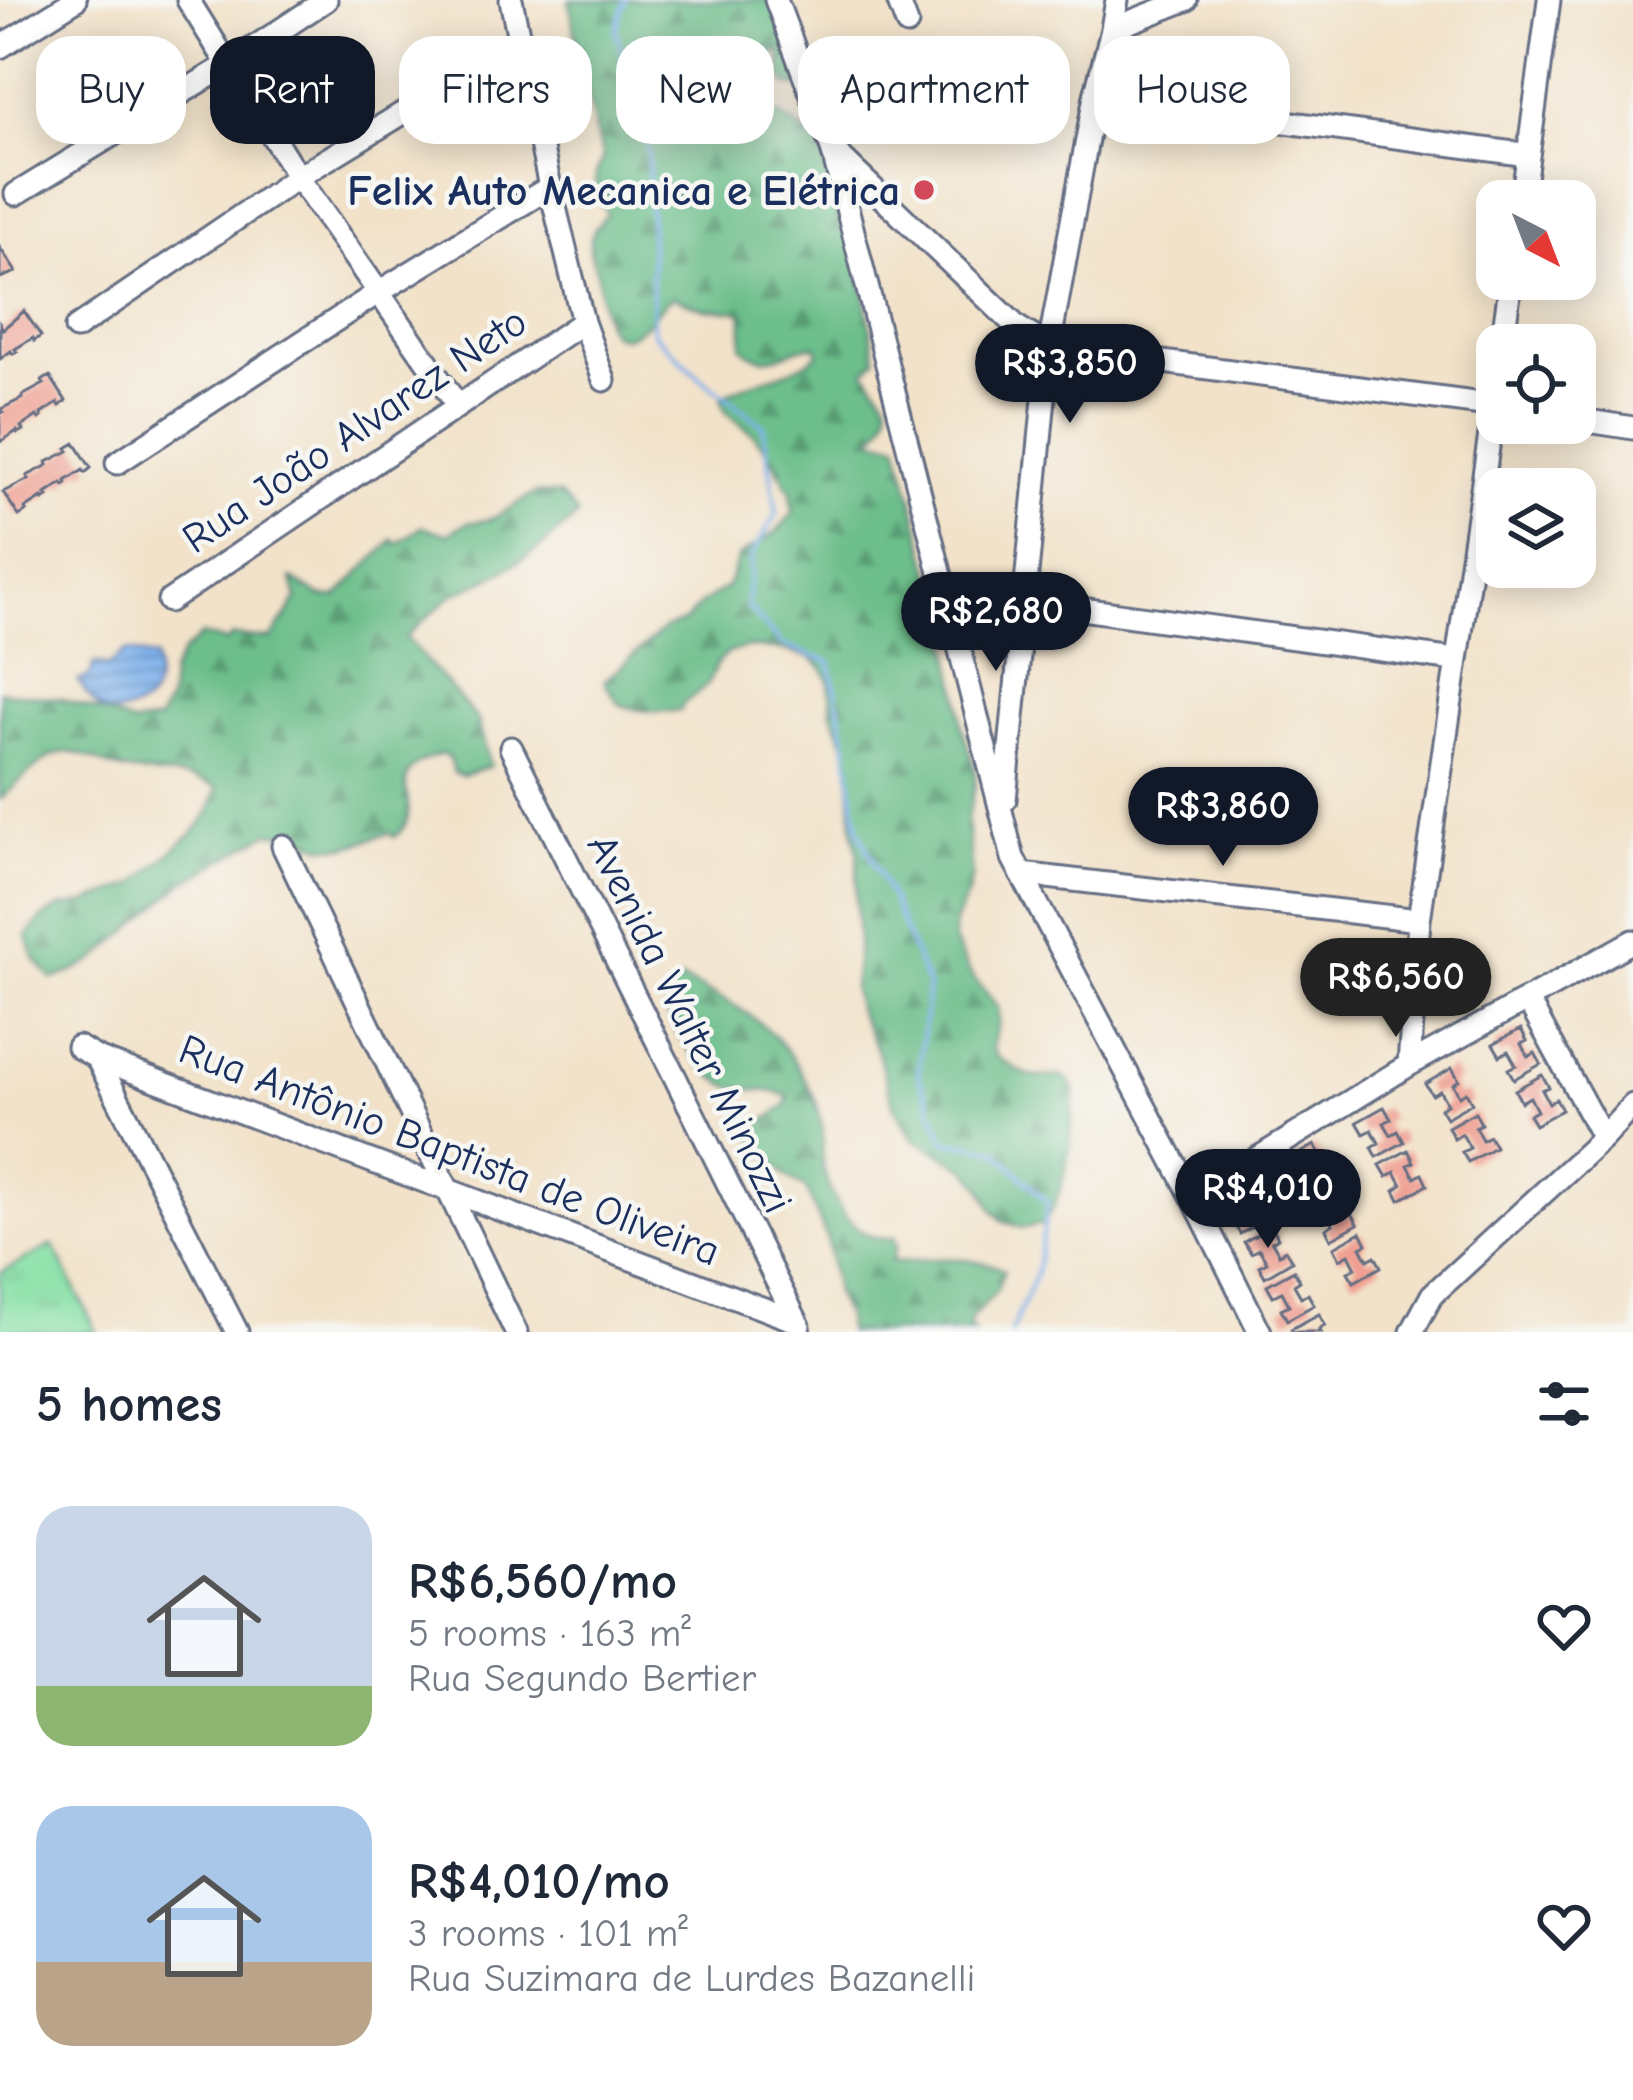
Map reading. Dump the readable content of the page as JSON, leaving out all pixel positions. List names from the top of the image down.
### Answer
{
  "streets": {
    "street": ["Rua João Alvarez Neto", "Avenida Walter Minozzi", "Rua Antônio Baptista de Oliveira"]
  },
  "crossings": [
    ["Avenida Walter Minozzi", "Rua Antônio Baptista de Oliveira"]
  ],
  "places": ["Felix Auto Mecanica e Elétrica"],
  "north": "bottom right",
  "page": {
    "chip": [
      "Buy",
      "Rent",
      "Filters",
      "New",
      "Apartment",
      "House"
    ],
    "price": [
      "R$3,850",
      "R$2,680",
      "R$3,860",
      "R$6,560",
      "R$4,010"
    ],
    "heading": "5 homes",
    "list": [
      {
        "name": "R$6,560/mo",
        "note": "5 rooms · 163 m² · Rua Segundo Bertier"
      },
      {
        "name": "R$4,010/mo",
        "note": "3 rooms · 101 m² · Rua Suzimara de Lurdes Bazanelli"
      }
    ]
  }
}
